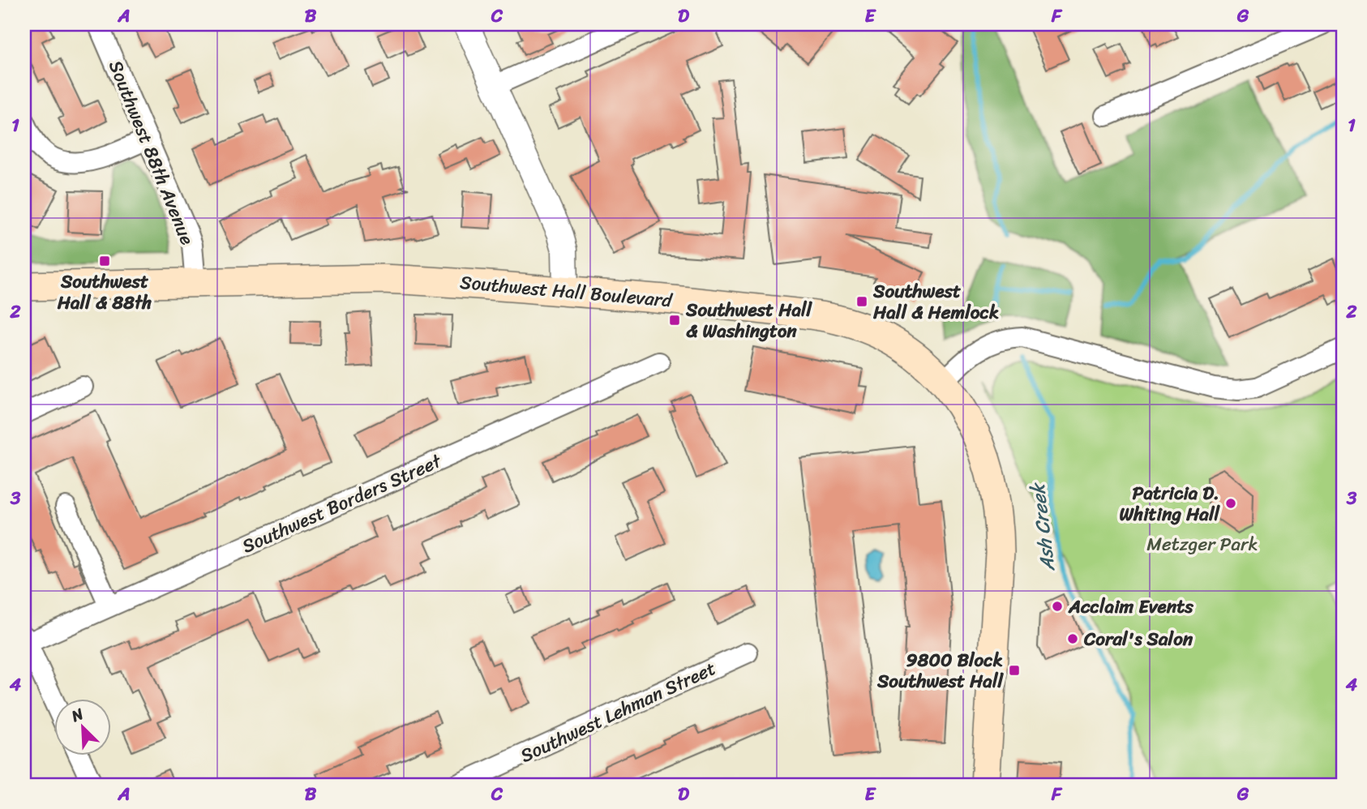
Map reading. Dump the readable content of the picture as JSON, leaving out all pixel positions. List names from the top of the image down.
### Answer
{
  "streets": {
    "main road": ["Southwest Hall Boulevard"],
    "street": ["Southwest 88th Avenue", "Southwest Borders Street", "Southwest Lehman Street"]
  },
  "crossings": [
    ["Southwest 88th Avenue", "Southwest Hall Boulevard"]
  ],
  "water": ["Ash Creek"],
  "parks": ["Metzger Park"],
  "places": {
    "transit": [
      "Southwest Hall & 88th",
      "Southwest Hall & Hemlock",
      "Southwest Hall & Washington",
      "9800 Block Southwest Hall"
    ],
    "other": ["Patricia D. Whiting Hall", "Acclaim Events", "Coral's Salon"]
  },
  "north": "top left",
  "grid": {
    "columns": [
      "A",
      "B",
      "C",
      "D",
      "E",
      "F",
      "G"
    ],
    "rows": [
      "1",
      "2",
      "3",
      "4"
    ]
  }
}
